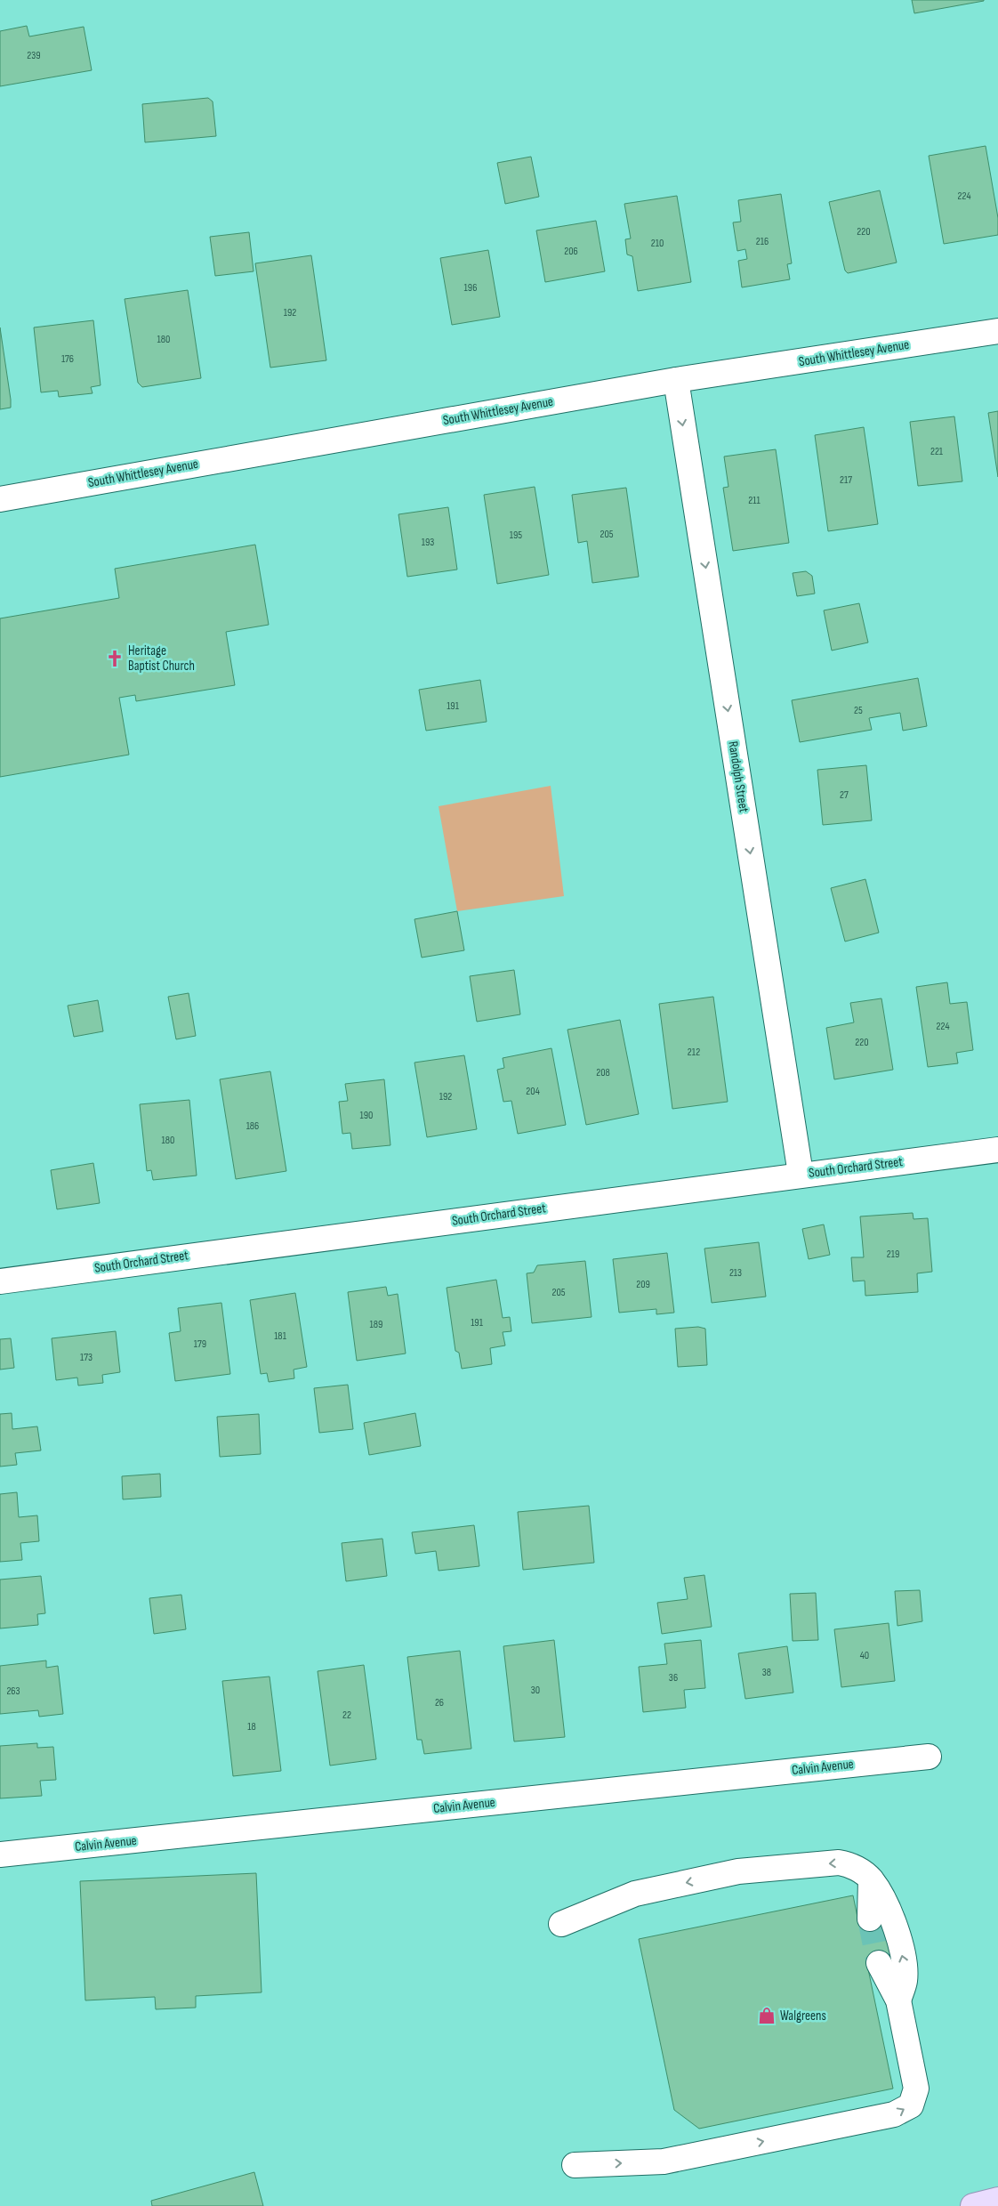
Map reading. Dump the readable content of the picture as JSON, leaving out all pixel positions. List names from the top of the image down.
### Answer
{
  "streets": {
    "street": [
      "South Whittlesey Avenue",
      "Randolph Street",
      "South Orchard Street",
      "Calvin Avenue"
    ]
  },
  "crossings": [
    ["South Whittlesey Avenue", "Randolph Street"],
    ["Randolph Street", "South Orchard Street"]
  ],
  "one_way": ["Randolph Street"],
  "places": {
    "church": ["Heritage Baptist Church"],
    "shop": ["Walgreens"]
  },
  "house_numbers": [
    "239",
    "224",
    "220",
    "216",
    "210",
    "206",
    "196",
    "192",
    "180",
    "176",
    "221",
    "217",
    "211",
    "205",
    "195",
    "193",
    "191",
    "25",
    "27",
    "224",
    "220",
    "212",
    "208",
    "204",
    "192",
    "190",
    "186",
    "180",
    "219",
    "213",
    "209",
    "205",
    "191",
    "189",
    "181",
    "179",
    "173",
    "40",
    "38",
    "36",
    "30",
    "263",
    "26",
    "22",
    "18"
  ]
}
